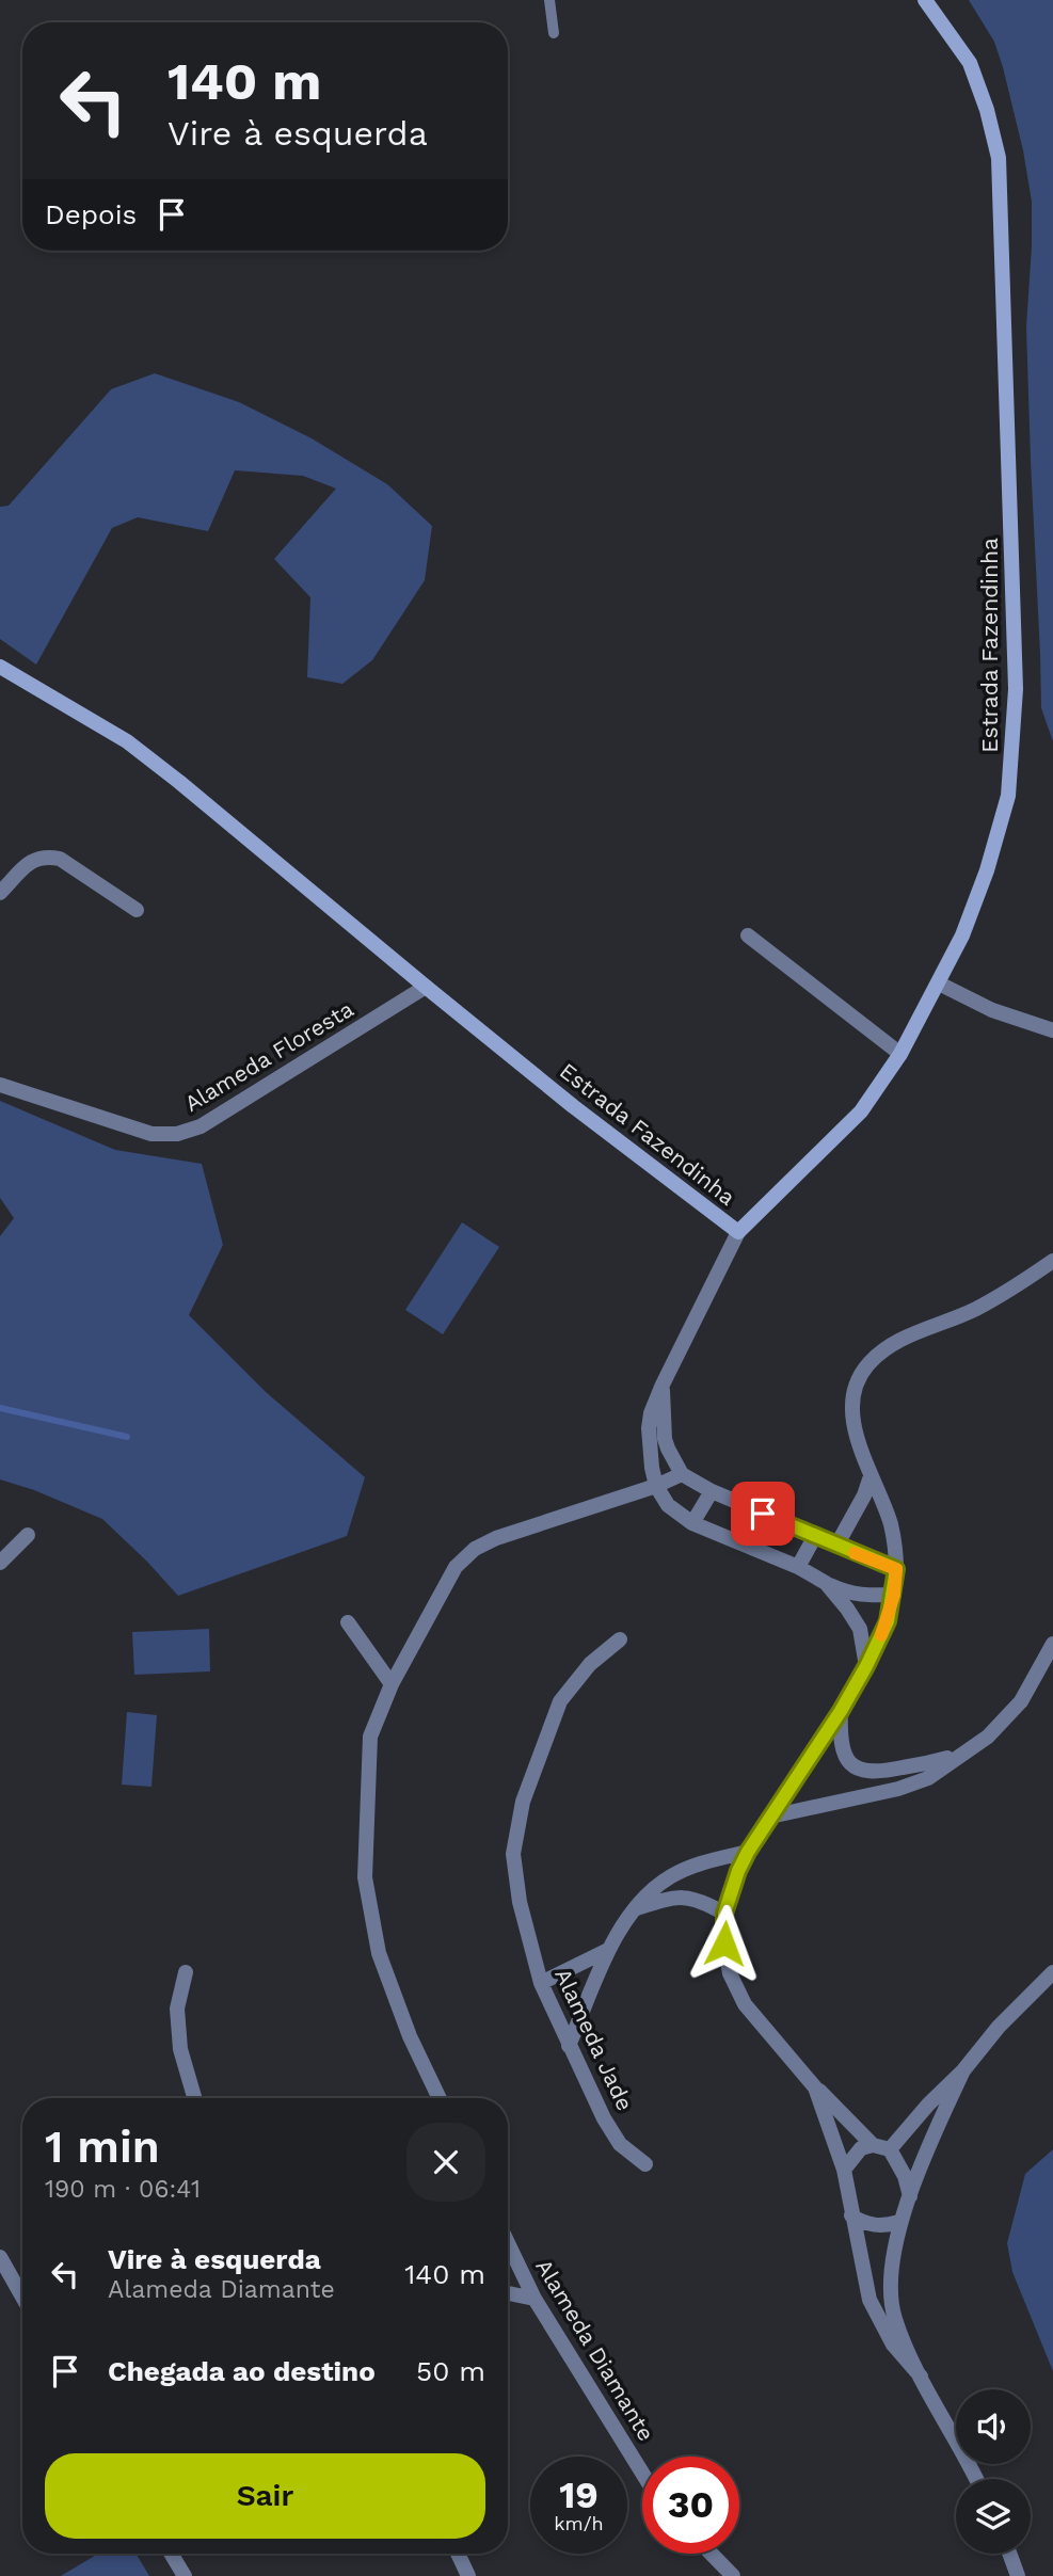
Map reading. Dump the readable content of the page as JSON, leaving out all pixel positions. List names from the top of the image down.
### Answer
{
  "streets": {
    "street": [
      "Estrada Fazendinha",
      "Alameda Floresta",
      "Alameda Jade",
      "Alameda Diamante"
    ]
  },
  "crossings": [
    ["Estrada Fazendinha", "Alameda Floresta"]
  ],
  "page": {
    "turn": ["140 m", "Vire à esquerda"],
    "then": "Depois",
    "heading": ["1 min", "190 m · 06:41"],
    "list": [
      {
        "name": "Vire à esquerda",
        "note": "Alameda Diamante",
        "value": "140 m"
      },
      {
        "name": "Chegada ao destino",
        "value": "50 m"
      }
    ],
    "buttons": "Sair",
    "speed": "19 km/h",
    "limit": "30"
  }
}
